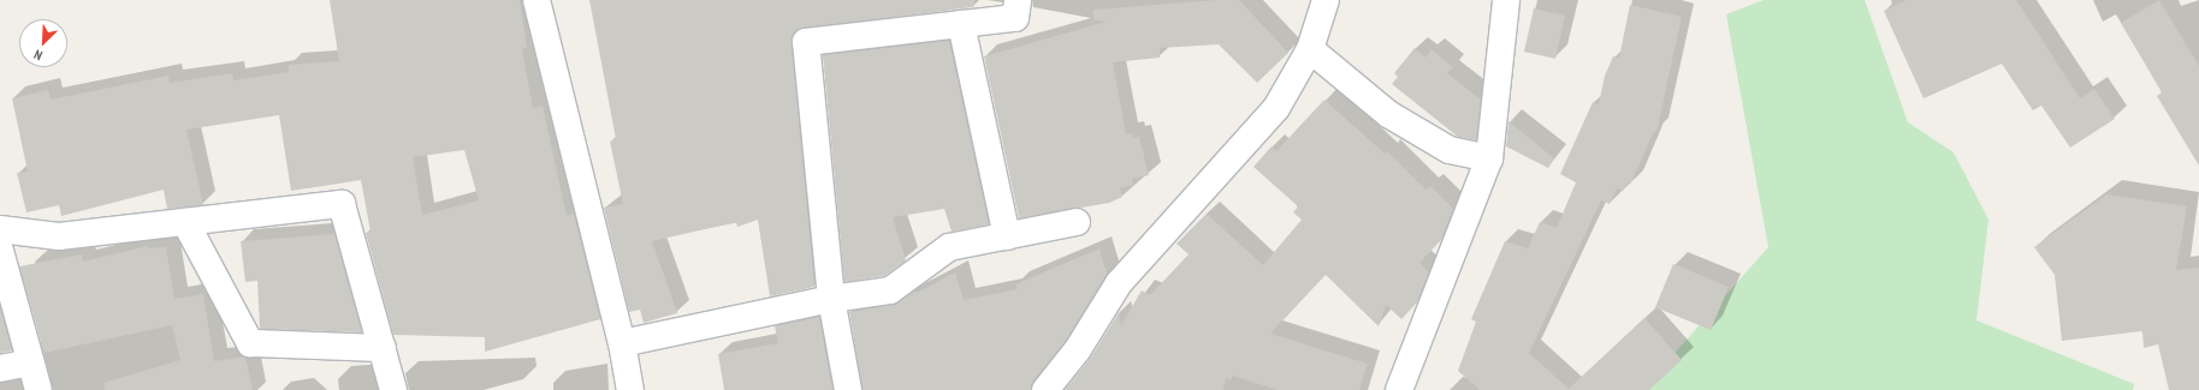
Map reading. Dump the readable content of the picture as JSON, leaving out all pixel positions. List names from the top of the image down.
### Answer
{
  "north": "bottom left"
}
